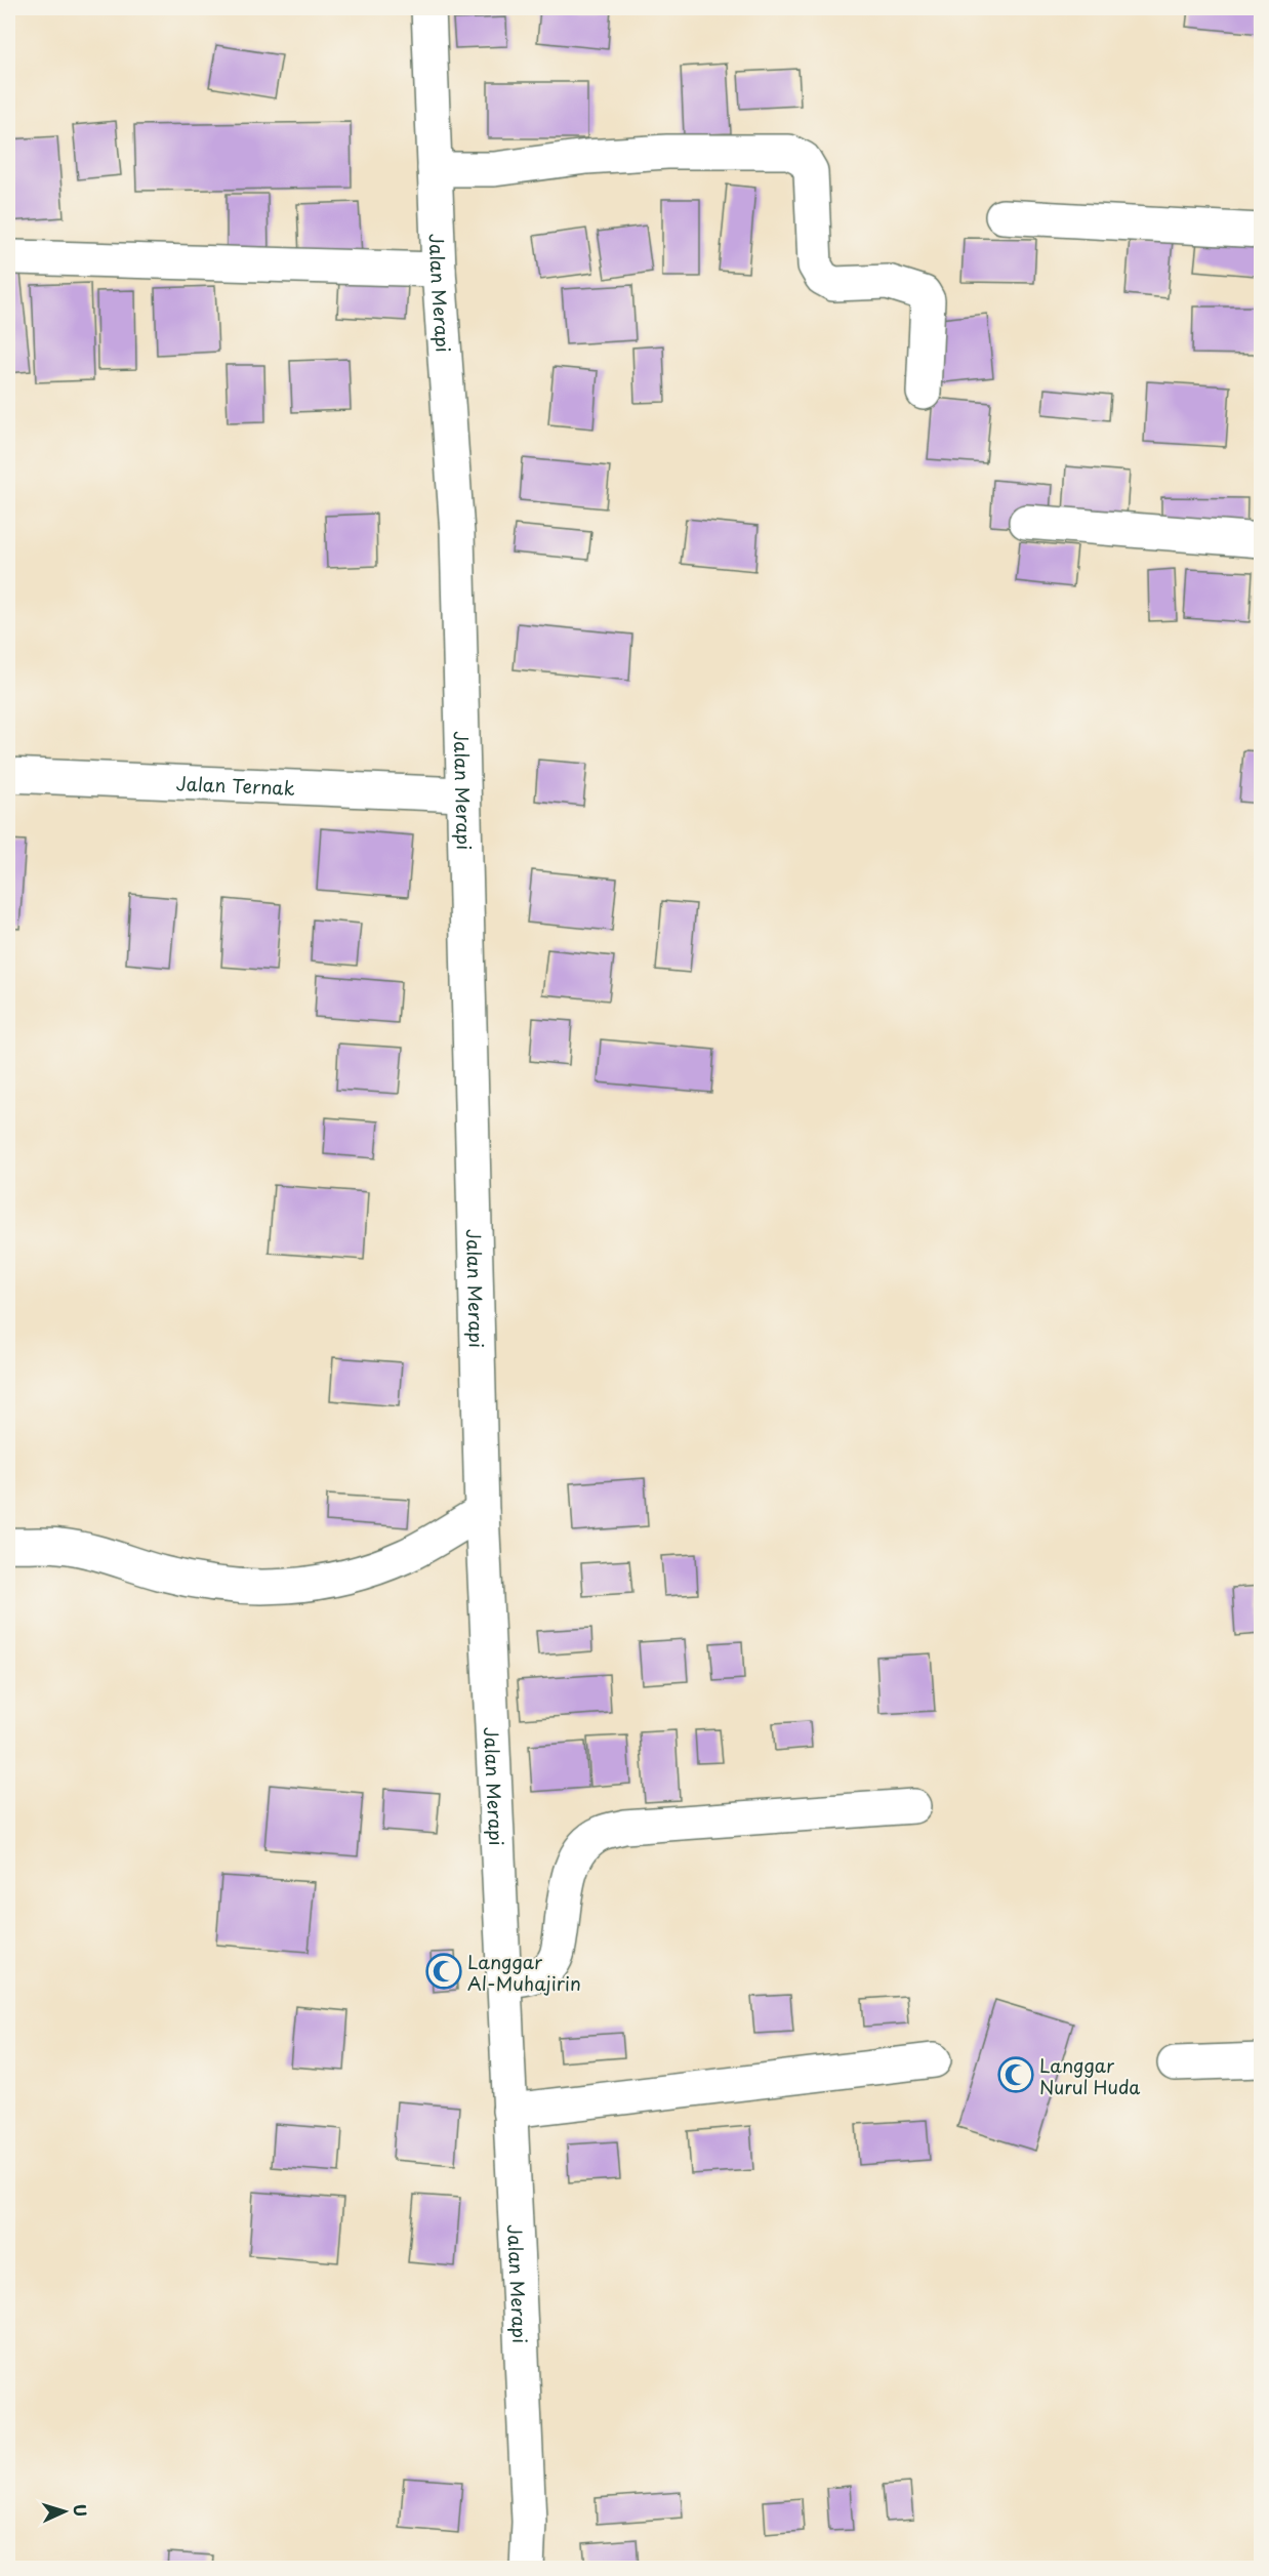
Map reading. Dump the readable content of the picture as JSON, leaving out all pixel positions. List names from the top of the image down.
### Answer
{
  "streets": {
    "street": ["Jalan Merapi", "Jalan Ternak"]
  },
  "crossings": [
    ["Jalan Merapi", "Jalan Ternak"]
  ],
  "places": {
    "mosque": ["Langgar Al-Muhajirin", "Langgar Nurul Huda"]
  },
  "north": "right"
}
